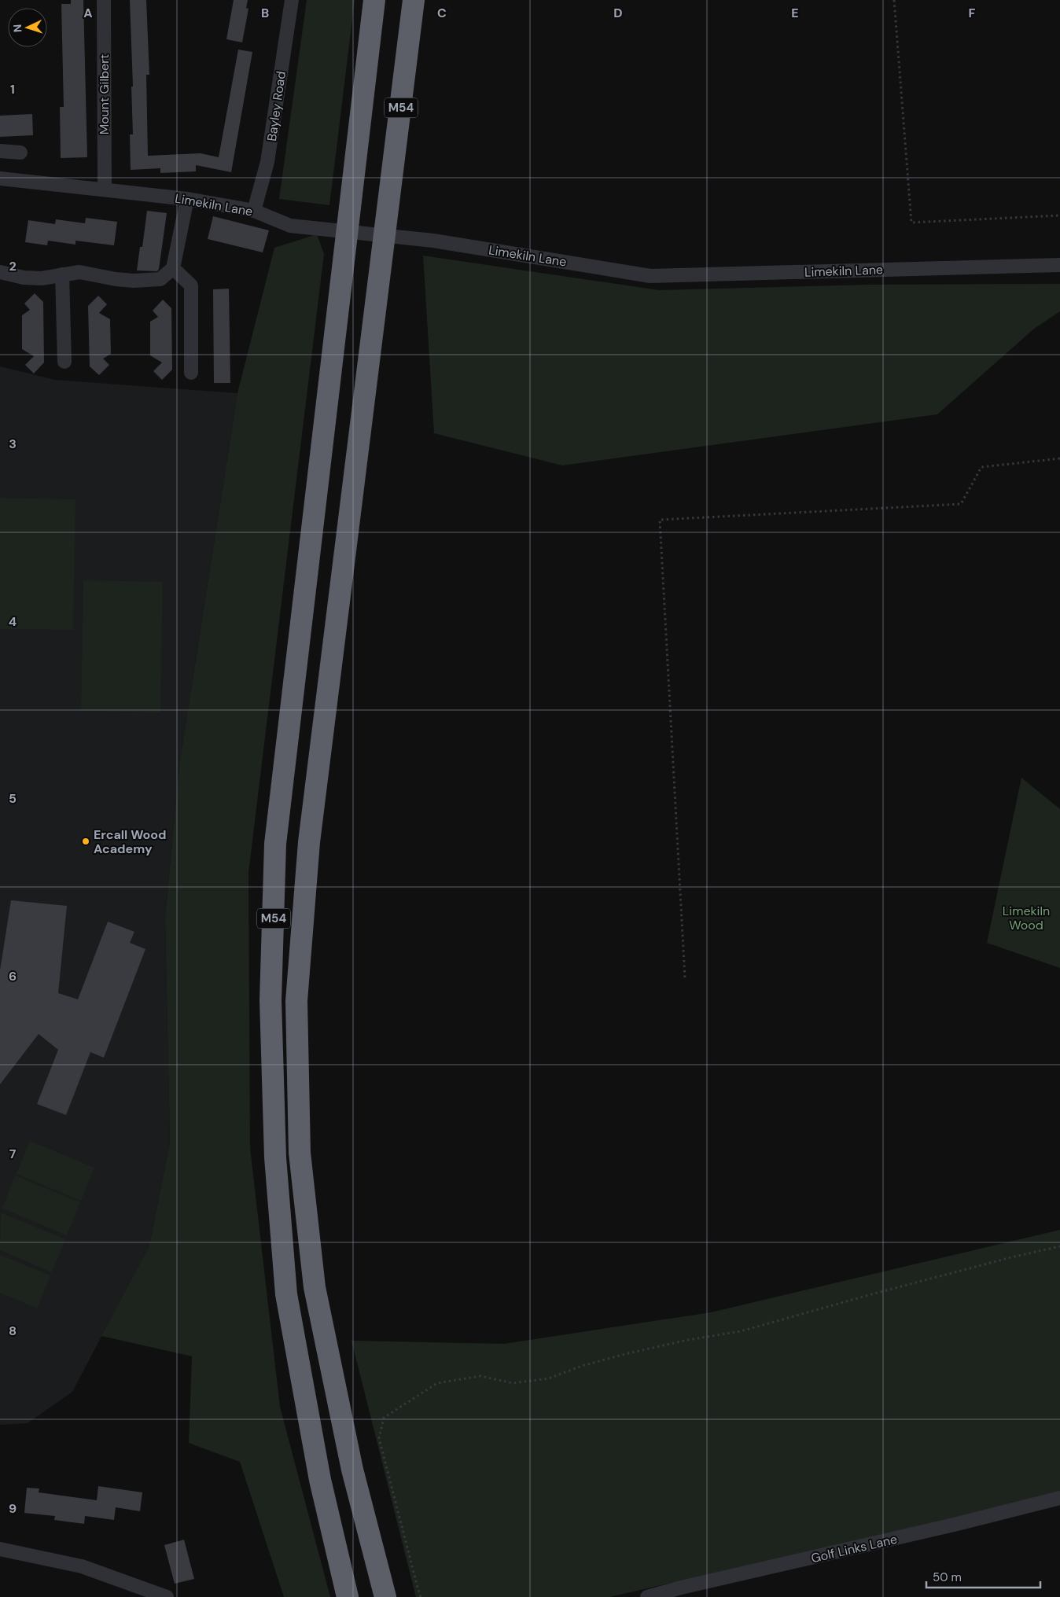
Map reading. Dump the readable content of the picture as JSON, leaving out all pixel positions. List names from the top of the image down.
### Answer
{
  "streets": {
    "highway": ["M54"],
    "street": [
      "Mount Gilbert",
      "Bayley Road",
      "Limekiln Lane",
      "Golf Links Lane"
    ]
  },
  "crossings": [
    ["Mount Gilbert", "Limekiln Lane"],
    ["Bayley Road", "Limekiln Lane"]
  ],
  "parks": ["Limekiln Wood"],
  "places": ["Ercall Wood Academy"],
  "scale_bar": "50 m",
  "north": "left",
  "grid": {
    "columns": [
      "A",
      "B",
      "C",
      "D",
      "E",
      "F"
    ],
    "rows": [
      "1",
      "2",
      "3",
      "4",
      "5",
      "6",
      "7",
      "8",
      "9"
    ]
  }
}
